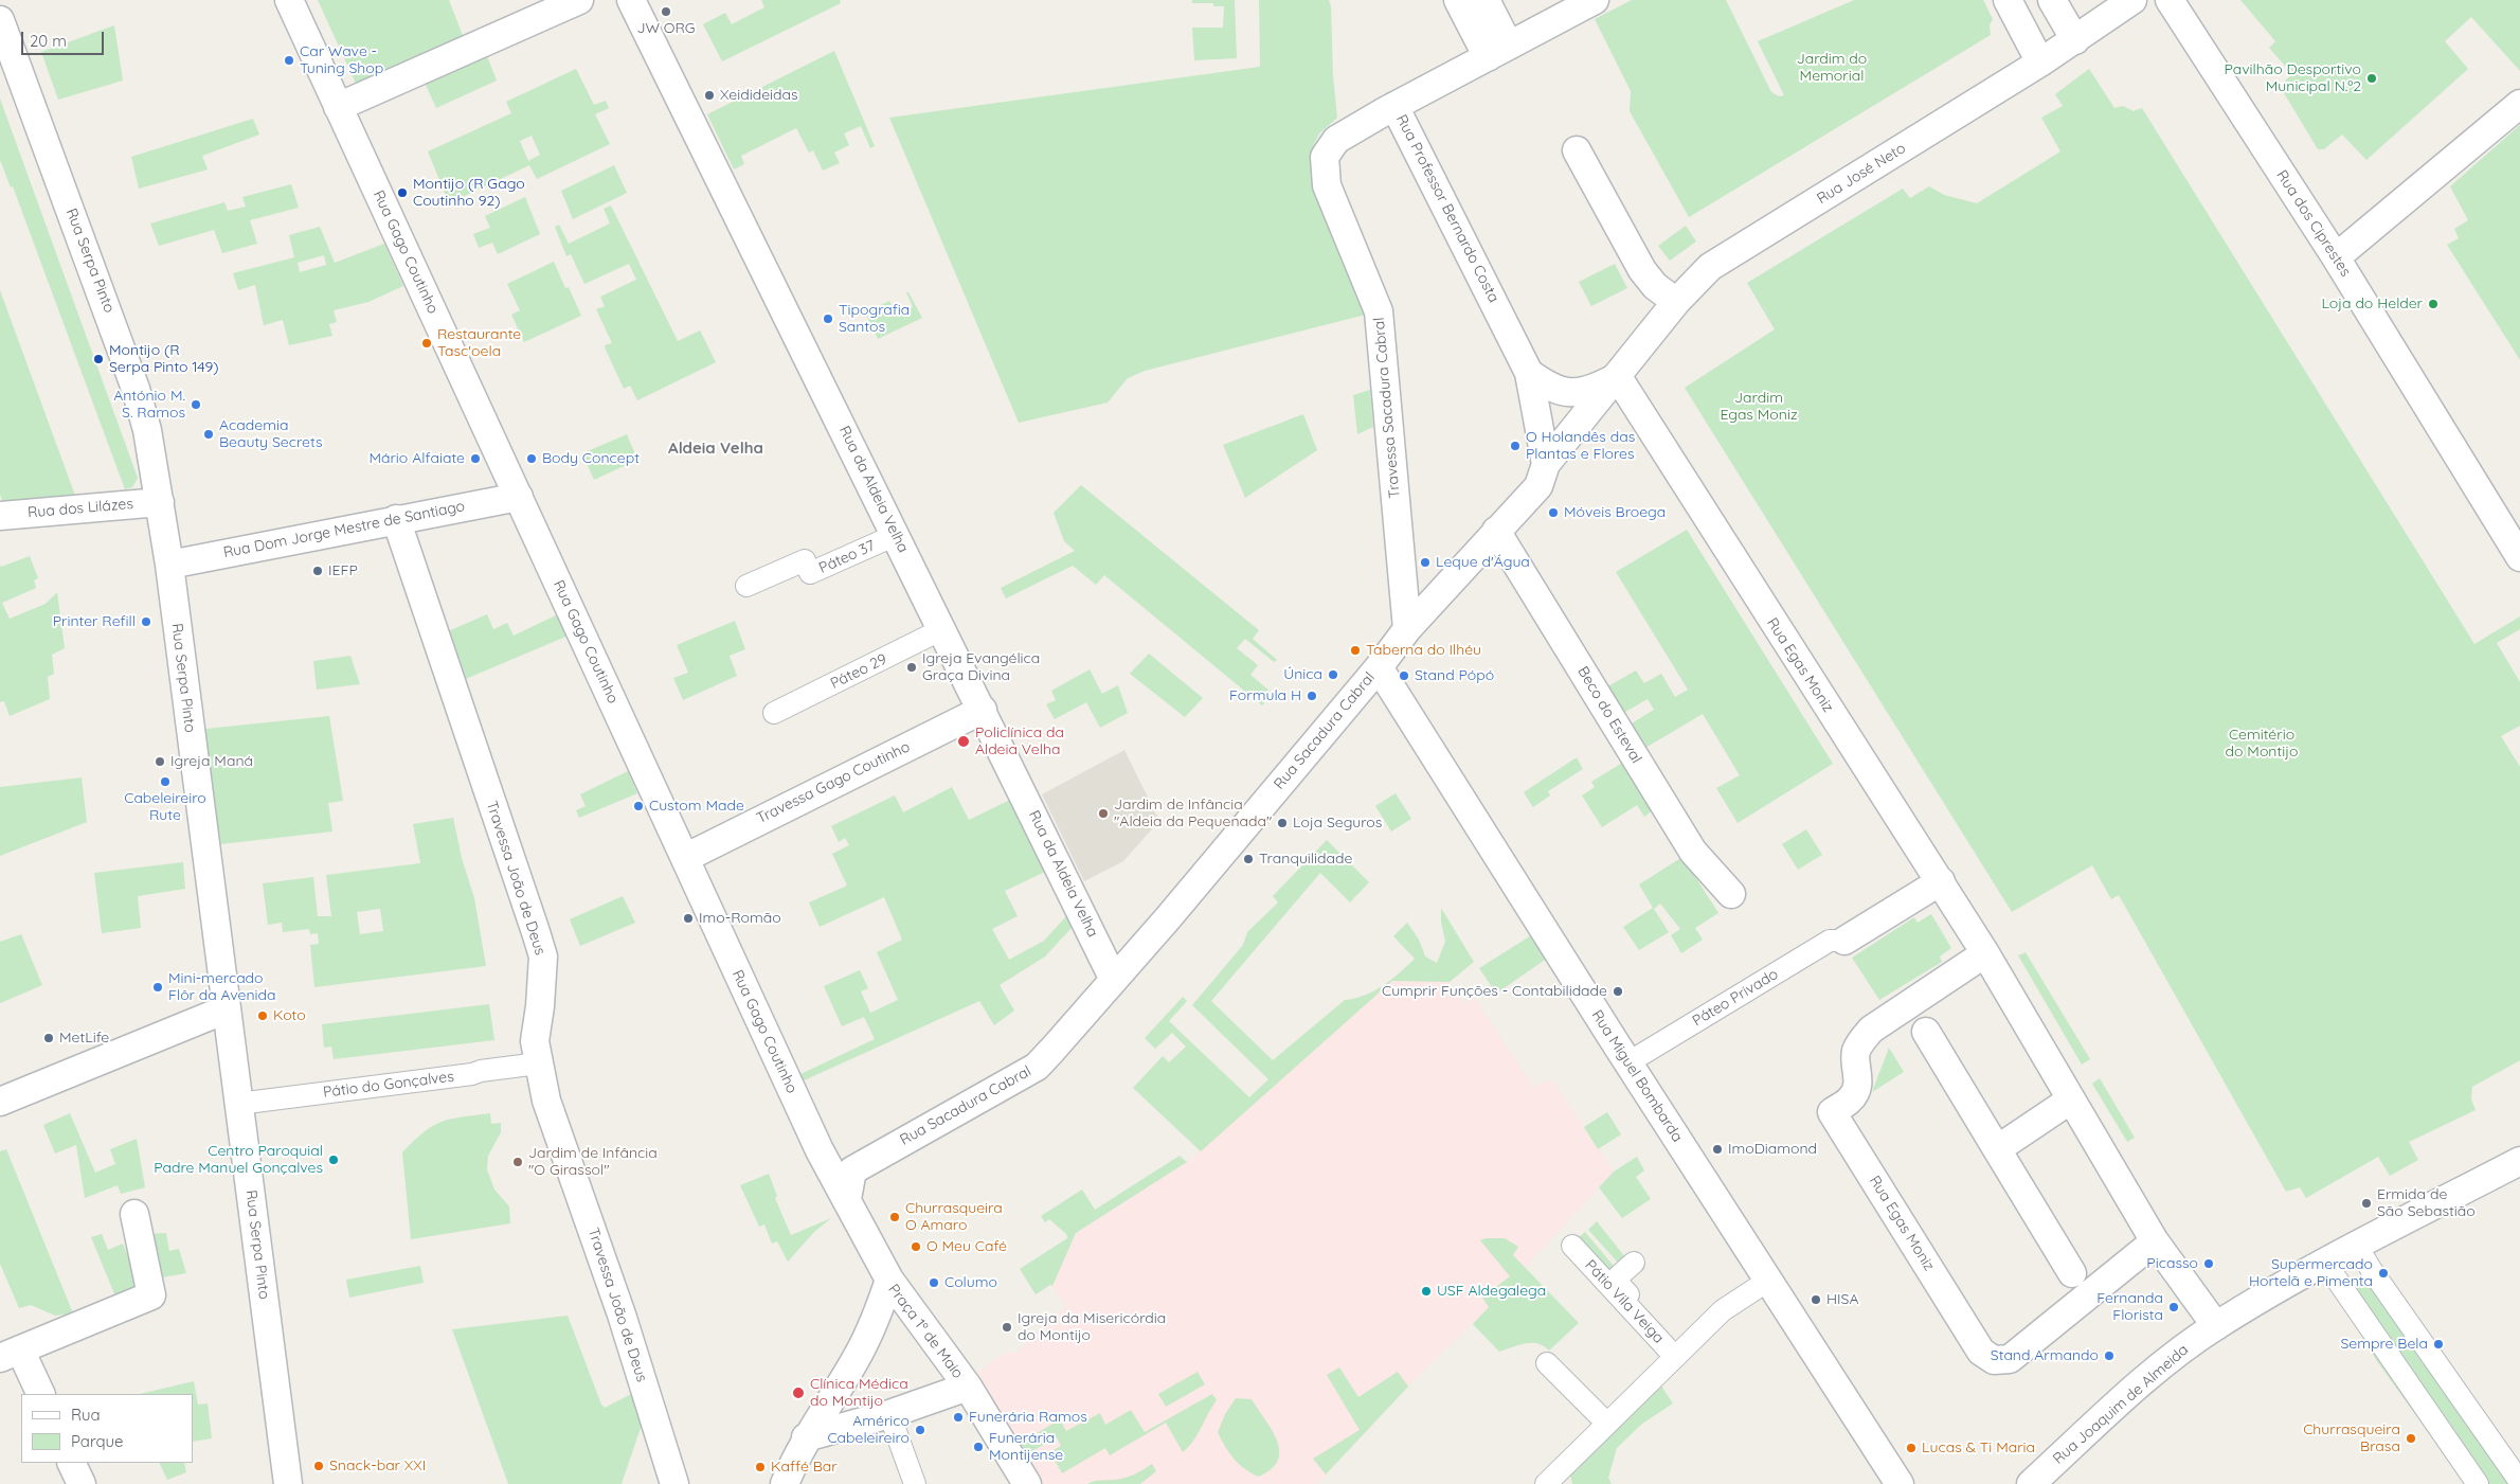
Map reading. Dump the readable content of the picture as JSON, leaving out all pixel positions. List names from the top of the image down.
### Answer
{
  "streets": {
    "street": [
      "Rua José Neto",
      "Rua Professor Bernardo Costa",
      "Rua dos Ciprestes",
      "Rua Gago Coutinho",
      "Rua Serpa Pinto",
      "Travessa Sacadura Cabral",
      "Rua da Aldeia Velha",
      "Rua dos Lilázes",
      "Rua Dom Jorge Mestre de Santiago",
      "Páteo 37",
      "Rua Egas Moniz",
      "Páteo 29",
      "Beco do Esteval",
      "Rua Sacadura Cabral",
      "Travessa Gago Coutinho",
      "Travessa João de Deus",
      "Páteo Privado",
      "Rua Miguel Bombarda",
      "Pátio do Gonçalves",
      "Pátio Vila Veiga",
      "Praça 1º de Maio",
      "Rua Joaquim de Almeida"
    ]
  },
  "crossings": [
    ["Rua José Neto", "Rua Egas Moniz"],
    ["Rua José Neto", "Rua Sacadura Cabral"],
    ["Rua Professor Bernardo Costa", "Travessa Sacadura Cabral"],
    ["Rua Gago Coutinho", "Rua Dom Jorge Mestre de Santiago"],
    ["Rua Gago Coutinho", "Rua Sacadura Cabral"],
    ["Rua Gago Coutinho", "Travessa Gago Coutinho"],
    ["Rua Gago Coutinho", "Praça 1º de Maio"],
    ["Rua Serpa Pinto", "Rua dos Lilázes"],
    ["Rua Serpa Pinto", "Rua Dom Jorge Mestre de Santiago"],
    ["Rua Serpa Pinto", "Pátio do Gonçalves"],
    ["Travessa Sacadura Cabral", "Rua Sacadura Cabral"],
    ["Rua da Aldeia Velha", "Páteo 37"],
    ["Rua da Aldeia Velha", "Páteo 29"],
    ["Rua da Aldeia Velha", "Rua Sacadura Cabral"],
    ["Rua da Aldeia Velha", "Travessa Gago Coutinho"],
    ["Rua Dom Jorge Mestre de Santiago", "Travessa João de Deus"],
    ["Rua Egas Moniz", "Rua Sacadura Cabral"],
    ["Rua Egas Moniz", "Rua Joaquim de Almeida"],
    ["Beco do Esteval", "Rua Sacadura Cabral"],
    ["Rua Sacadura Cabral", "Rua Miguel Bombarda"],
    ["Travessa João de Deus", "Pátio do Gonçalves"],
    ["Páteo Privado", "Rua Miguel Bombarda"],
    ["Rua Miguel Bombarda", "Pátio Vila Veiga"]
  ],
  "districts": ["Aldeia Velha"],
  "parks": ["Jardim do Memorial", "Jardim Egas Moniz", "Cemitério do Montijo"],
  "places": [
    "JW ORG",
    "Car Wave - Tuning Shop",
    "Pavilhão Desportivo Municipal N.º2",
    "Xeidideidas",
    "Montijo (R Gago Coutinho 92)",
    "Loja do Helder",
    "Tipografia Santos",
    "Restaurante Tasc'oela",
    "Montijo (R Serpa Pinto 149)",
    "António M. S. Ramos",
    "Academia Beauty Secrets",
    "O Holandês das Plantas e Flores",
    "Mário Alfaiate",
    "Body Concept",
    "Móveis Broega",
    "Leque d'Água",
    "IEFP",
    "Printer Refill",
    "Taberna do Ilhéu",
    "Igreja Evangélica Graça Divina",
    "Única",
    "Stand Pópó",
    "Formula H",
    "Policlínica da Aldeia Velha",
    "Igreja Maná",
    "Cabeleireiro Rute",
    "Custom Made",
    "Jardim de Infância \"Aldeia da Pequenada\"",
    "Loja Seguros",
    "Tranquilidade",
    "Imo-Romão",
    "Mini-mercado Flôr da Avenida",
    "Cumprir Funções - Contabilidade",
    "Koto",
    "MetLife",
    "ImoDiamond",
    "Centro Paroquial Padre Manuel Gonçalves",
    "Jardim de Infância \"O Girassol\"",
    "Ermida de São Sebastião",
    "Churrasqueira O Amaro",
    "O Meu Café",
    "Picasso",
    "Supermercado Hortelã e Pimenta",
    "Columo",
    "USF Aldegalega",
    "HISA",
    "Fernanda Florista",
    "Igreja da Misericórdia do Montijo",
    "Sempre Bela",
    "Stand Armando",
    "Clínica Médica do Montijo",
    "Funerária Ramos",
    "Américo Cabeleireiro",
    "Churrasqueira Brasa",
    "Funerária Montijense",
    "Lucas & Ti Maria",
    "Snack-bar XXI",
    "Kaffé Bar"
  ],
  "legend": ["Rua", "Parque"],
  "scale_bar": "20 m"
}
